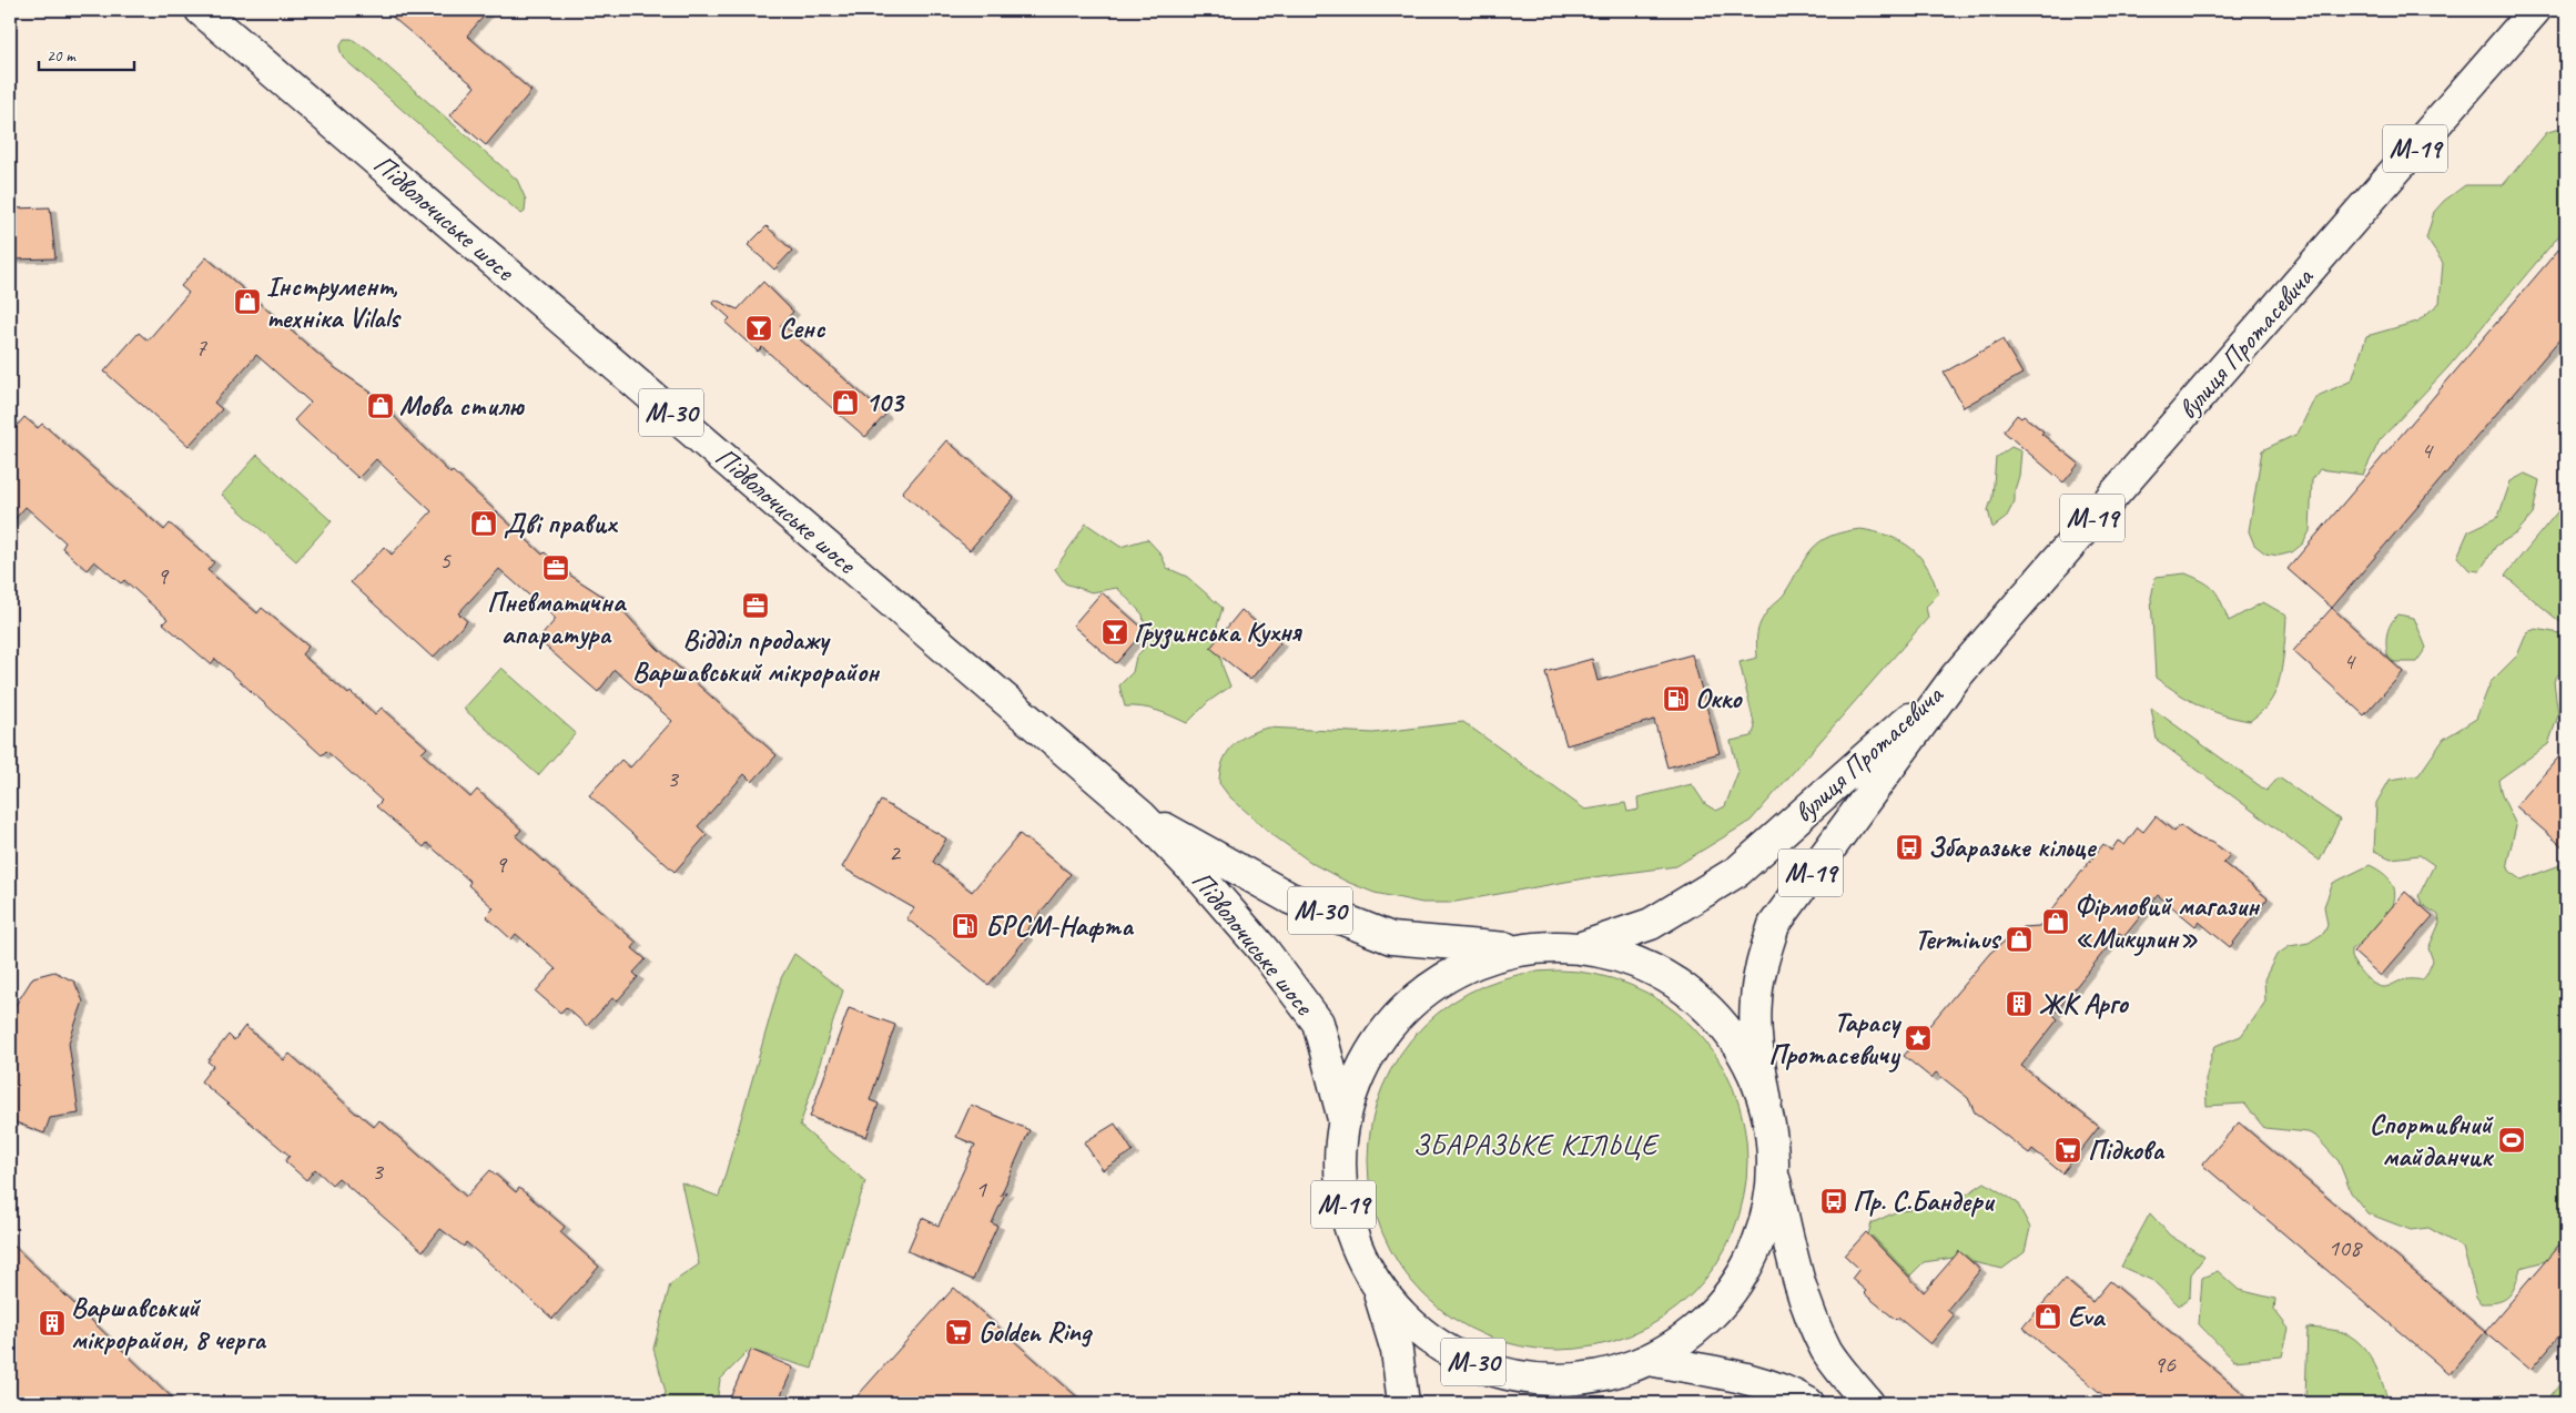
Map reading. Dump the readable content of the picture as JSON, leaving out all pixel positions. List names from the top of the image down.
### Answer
{
  "streets": {
    "main road": [
      "М-19",
      "Підволочиське шосе",
      "вулиця Протасевича",
      "М-30"
    ]
  },
  "crossings": [
    ["М-19", "Підволочиське шосе"],
    ["М-19", "вулиця Протасевича"],
    ["М-19", "М-30"]
  ],
  "districts": ["ЗБАРАЗЬКЕ КІЛЬЦЕ"],
  "places": {
    "shop": [
      "Інструмент, техніка Vilals",
      "103",
      "Мова стилю",
      "Дві правих",
      "Фірмовий магазин «Микулин»",
      "Terminus",
      "Eva"
    ],
    "bar": ["Сенс", "Грузинська Кухня"],
    "office": ["Пневматична апаратура", "Відділ продажу Варшавський мікрорайон"],
    "fuel station": ["Окко", "БРСМ-Нафта"],
    "bus stop": ["Збаразьке кільце", "Пр. С.Бандери"],
    "building": ["ЖК Арго", "Варшавський мікрорайон, 8 черга"],
    "place": ["Тарасу Протасевичу"],
    "sports": ["Спортивний майданчик"],
    "supermarket": ["Підкова", "Golden Ring"]
  },
  "house_numbers": [
    "7",
    "4",
    "5",
    "9",
    "4",
    "3",
    "2",
    "9",
    "3",
    "1",
    "108",
    "96"
  ],
  "scale_bar": "20 m"
}
